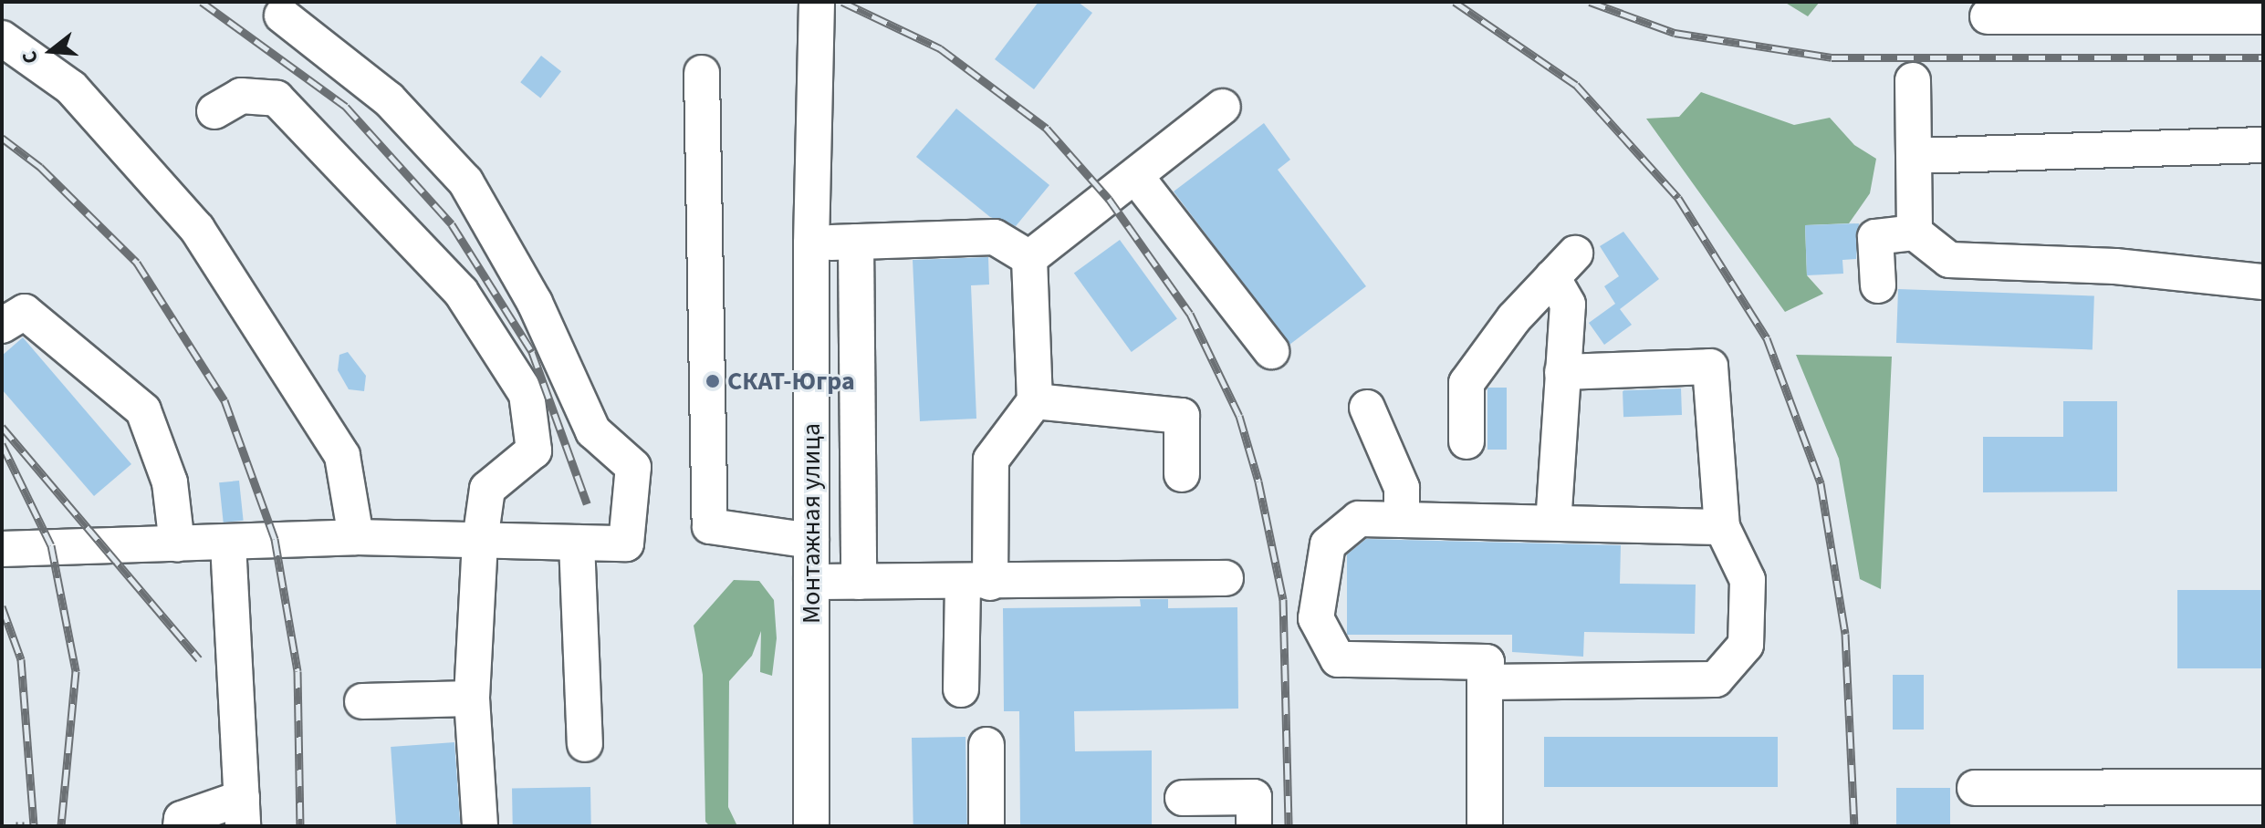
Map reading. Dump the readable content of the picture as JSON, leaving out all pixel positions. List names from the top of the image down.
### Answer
{
  "streets": {
    "street": ["Монтажная улица"]
  },
  "places": ["СКАТ-Югра"],
  "north": "left"
}
